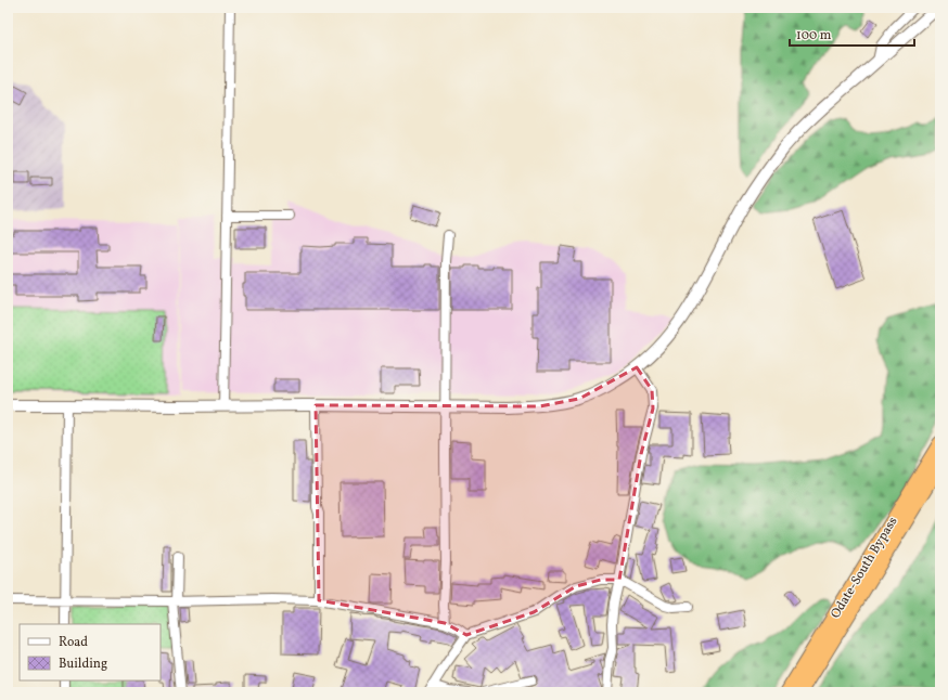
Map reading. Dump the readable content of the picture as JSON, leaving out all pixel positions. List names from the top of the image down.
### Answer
{
  "streets": {
    "highway": ["Odate-South Bypass"]
  },
  "legend": ["Road", "Building"],
  "scale_bar": "100 m"
}
